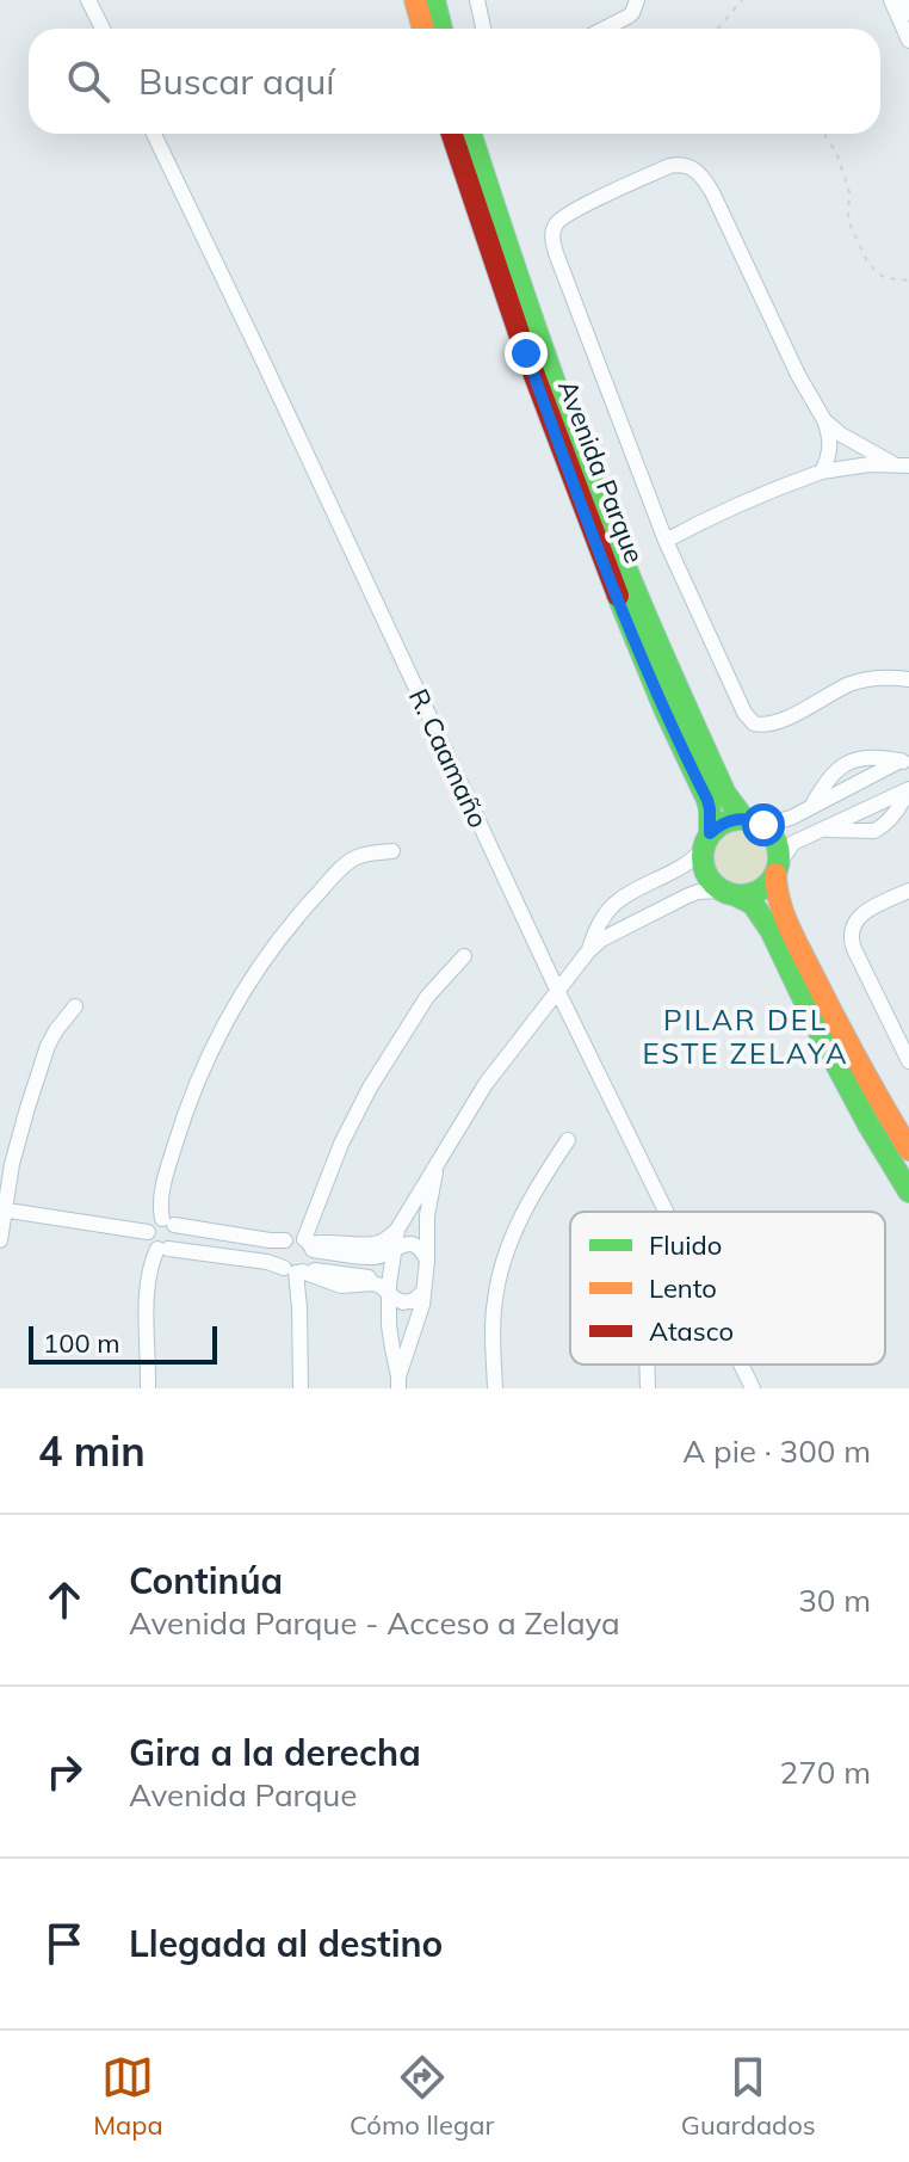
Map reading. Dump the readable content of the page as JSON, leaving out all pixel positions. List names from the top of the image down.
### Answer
{
  "streets": {
    "street": ["Avenida Parque", "R. Caamaño"]
  },
  "districts": ["PILAR DEL ESTE ZELAYA"],
  "legend": ["Fluido", "Lento", "Atasco"],
  "scale_bar": "100 m",
  "page": {
    "search": "Buscar aquí",
    "scale": "100 m",
    "heading": ["4 min", "A pie · 300 m"],
    "list": [
      ["Continúa", "Avenida Parque - Acceso a Zelaya", "30 m"],
      ["Gira a la derecha", "Avenida Parque", "270 m"],
      "Llegada al destino"
    ],
    "nav": ["Mapa", "Cómo llegar", "Guardados"]
  }
}
